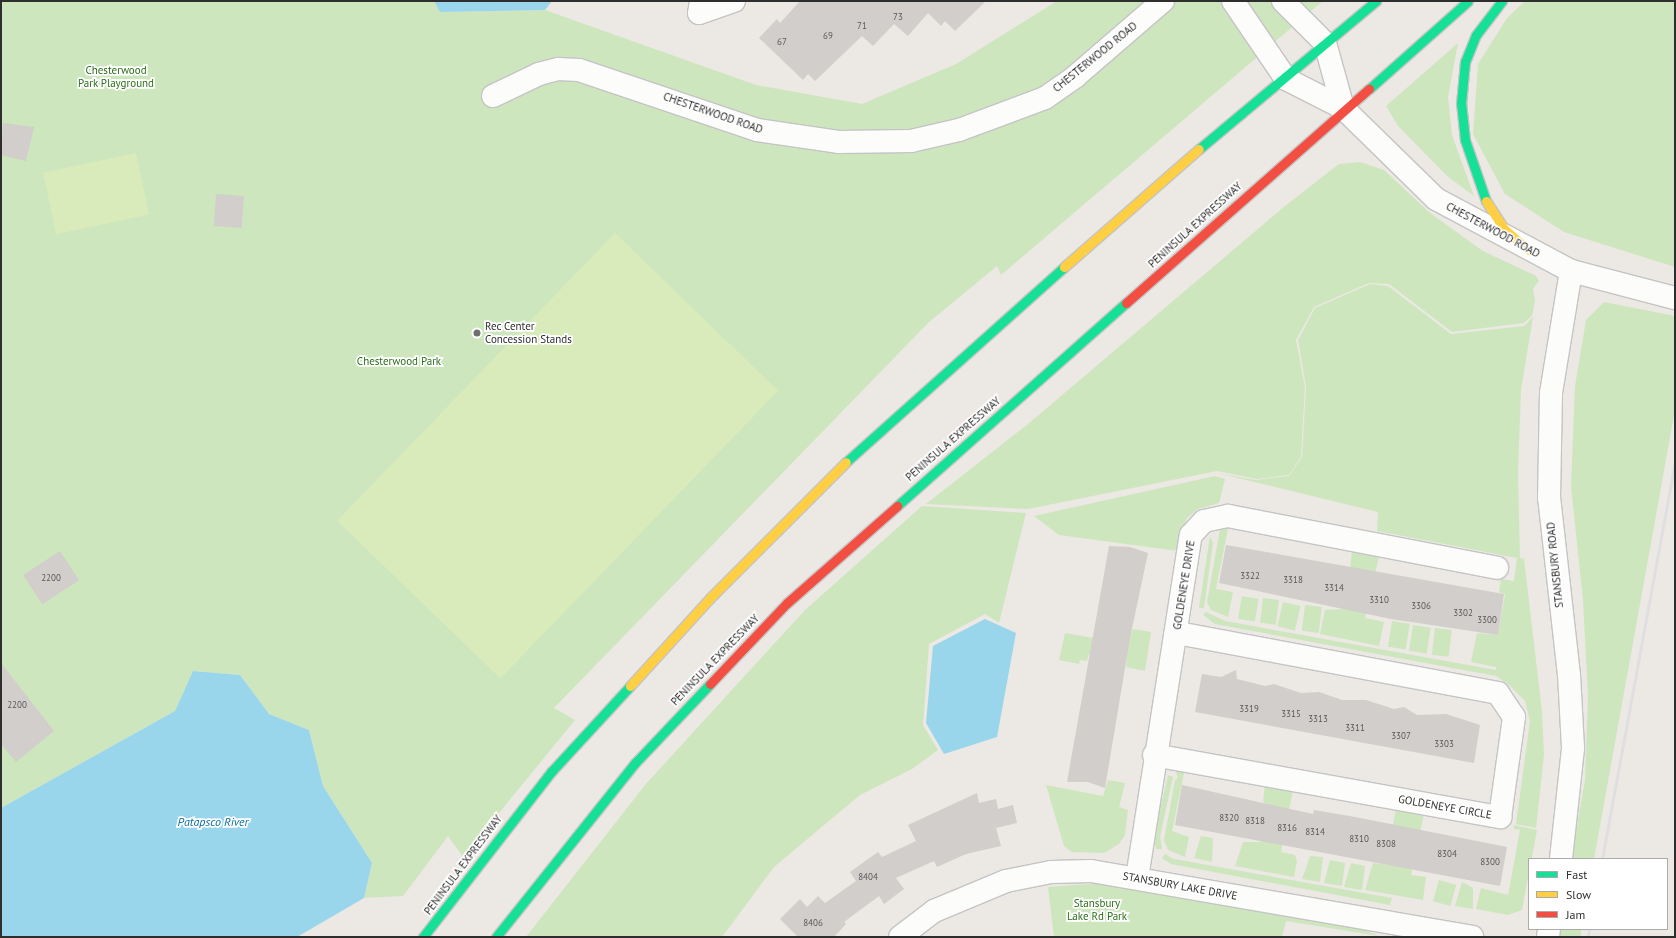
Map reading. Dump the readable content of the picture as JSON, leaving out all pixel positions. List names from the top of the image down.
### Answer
{
  "streets": {
    "main road": ["PENINSULA EXPRESSWAY"],
    "street": [
      "CHESTERWOOD ROAD",
      "STANSBURY ROAD",
      "GOLDENEYE DRIVE",
      "GOLDENEYE CIRCLE",
      "STANSBURY LAKE DRIVE"
    ]
  },
  "crossings": [
    ["CHESTERWOOD ROAD", "PENINSULA EXPRESSWAY"],
    ["CHESTERWOOD ROAD", "STANSBURY ROAD"],
    ["GOLDENEYE DRIVE", "GOLDENEYE CIRCLE"],
    ["GOLDENEYE DRIVE", "STANSBURY LAKE DRIVE"]
  ],
  "water": ["Patapsco River"],
  "parks": ["Chesterwood Park Playground", "Chesterwood Park", "Stansbury Lake Rd Park"],
  "places": ["Rec Center Concession Stands"],
  "house_numbers": [
    "73",
    "71",
    "69",
    "67",
    "3322",
    "2200",
    "3318",
    "3314",
    "3310",
    "3306",
    "3302",
    "3300",
    "2200",
    "3319",
    "3315",
    "3313",
    "3311",
    "3307",
    "3303",
    "8320",
    "8318",
    "8316",
    "8314",
    "8310",
    "8308",
    "8304",
    "8300",
    "8404",
    "8406"
  ],
  "legend": ["Fast", "Slow", "Jam"]
}
